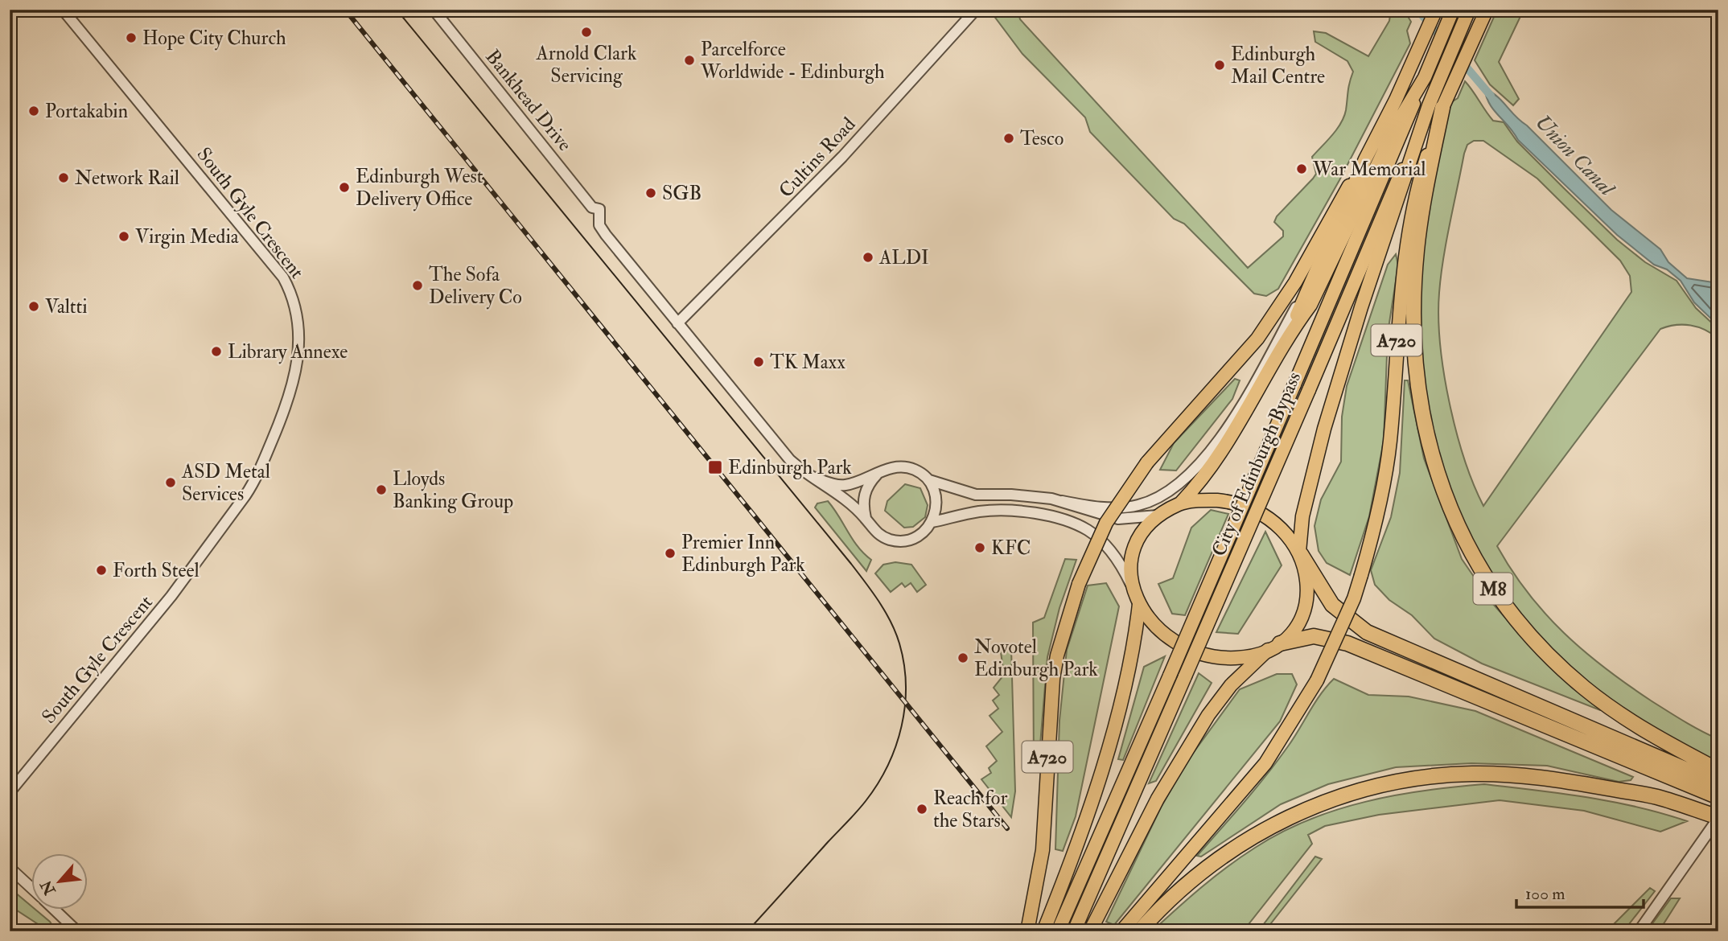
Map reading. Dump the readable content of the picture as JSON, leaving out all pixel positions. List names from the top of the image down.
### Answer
{
  "streets": {
    "highway": ["M8"],
    "main road": ["A720", "City of Edinburgh Bypass"],
    "street": ["Bankhead Drive", "Cultins Road", "South Gyle Crescent"]
  },
  "crossings": [
    ["Bankhead Drive", "Cultins Road"],
    ["A720", "City of Edinburgh Bypass"],
    ["A720", "M8"],
    ["City of Edinburgh Bypass", "M8"]
  ],
  "water": ["Union Canal"],
  "places": {
    "other": [
      "Arnold Clark Servicing",
      "Hope City Church",
      "Parcelforce Worldwide - Edinburgh",
      "Edinburgh Mail Centre",
      "Portakabin",
      "Tesco",
      "War Memorial",
      "Network Rail",
      "Edinburgh West Delivery Office",
      "SGB",
      "Virgin Media",
      "ALDI",
      "The Sofa Delivery Co",
      "Valtti",
      "Library Annexe",
      "TK Maxx",
      "ASD Metal Services",
      "Lloyds Banking Group",
      "KFC",
      "Premier Inn Edinburgh Park",
      "Forth Steel",
      "Novotel Edinburgh Park",
      "Reach for the Stars"
    ],
    "transit": ["Edinburgh Park"]
  },
  "scale_bar": "100 m",
  "north": "bottom left"
}
